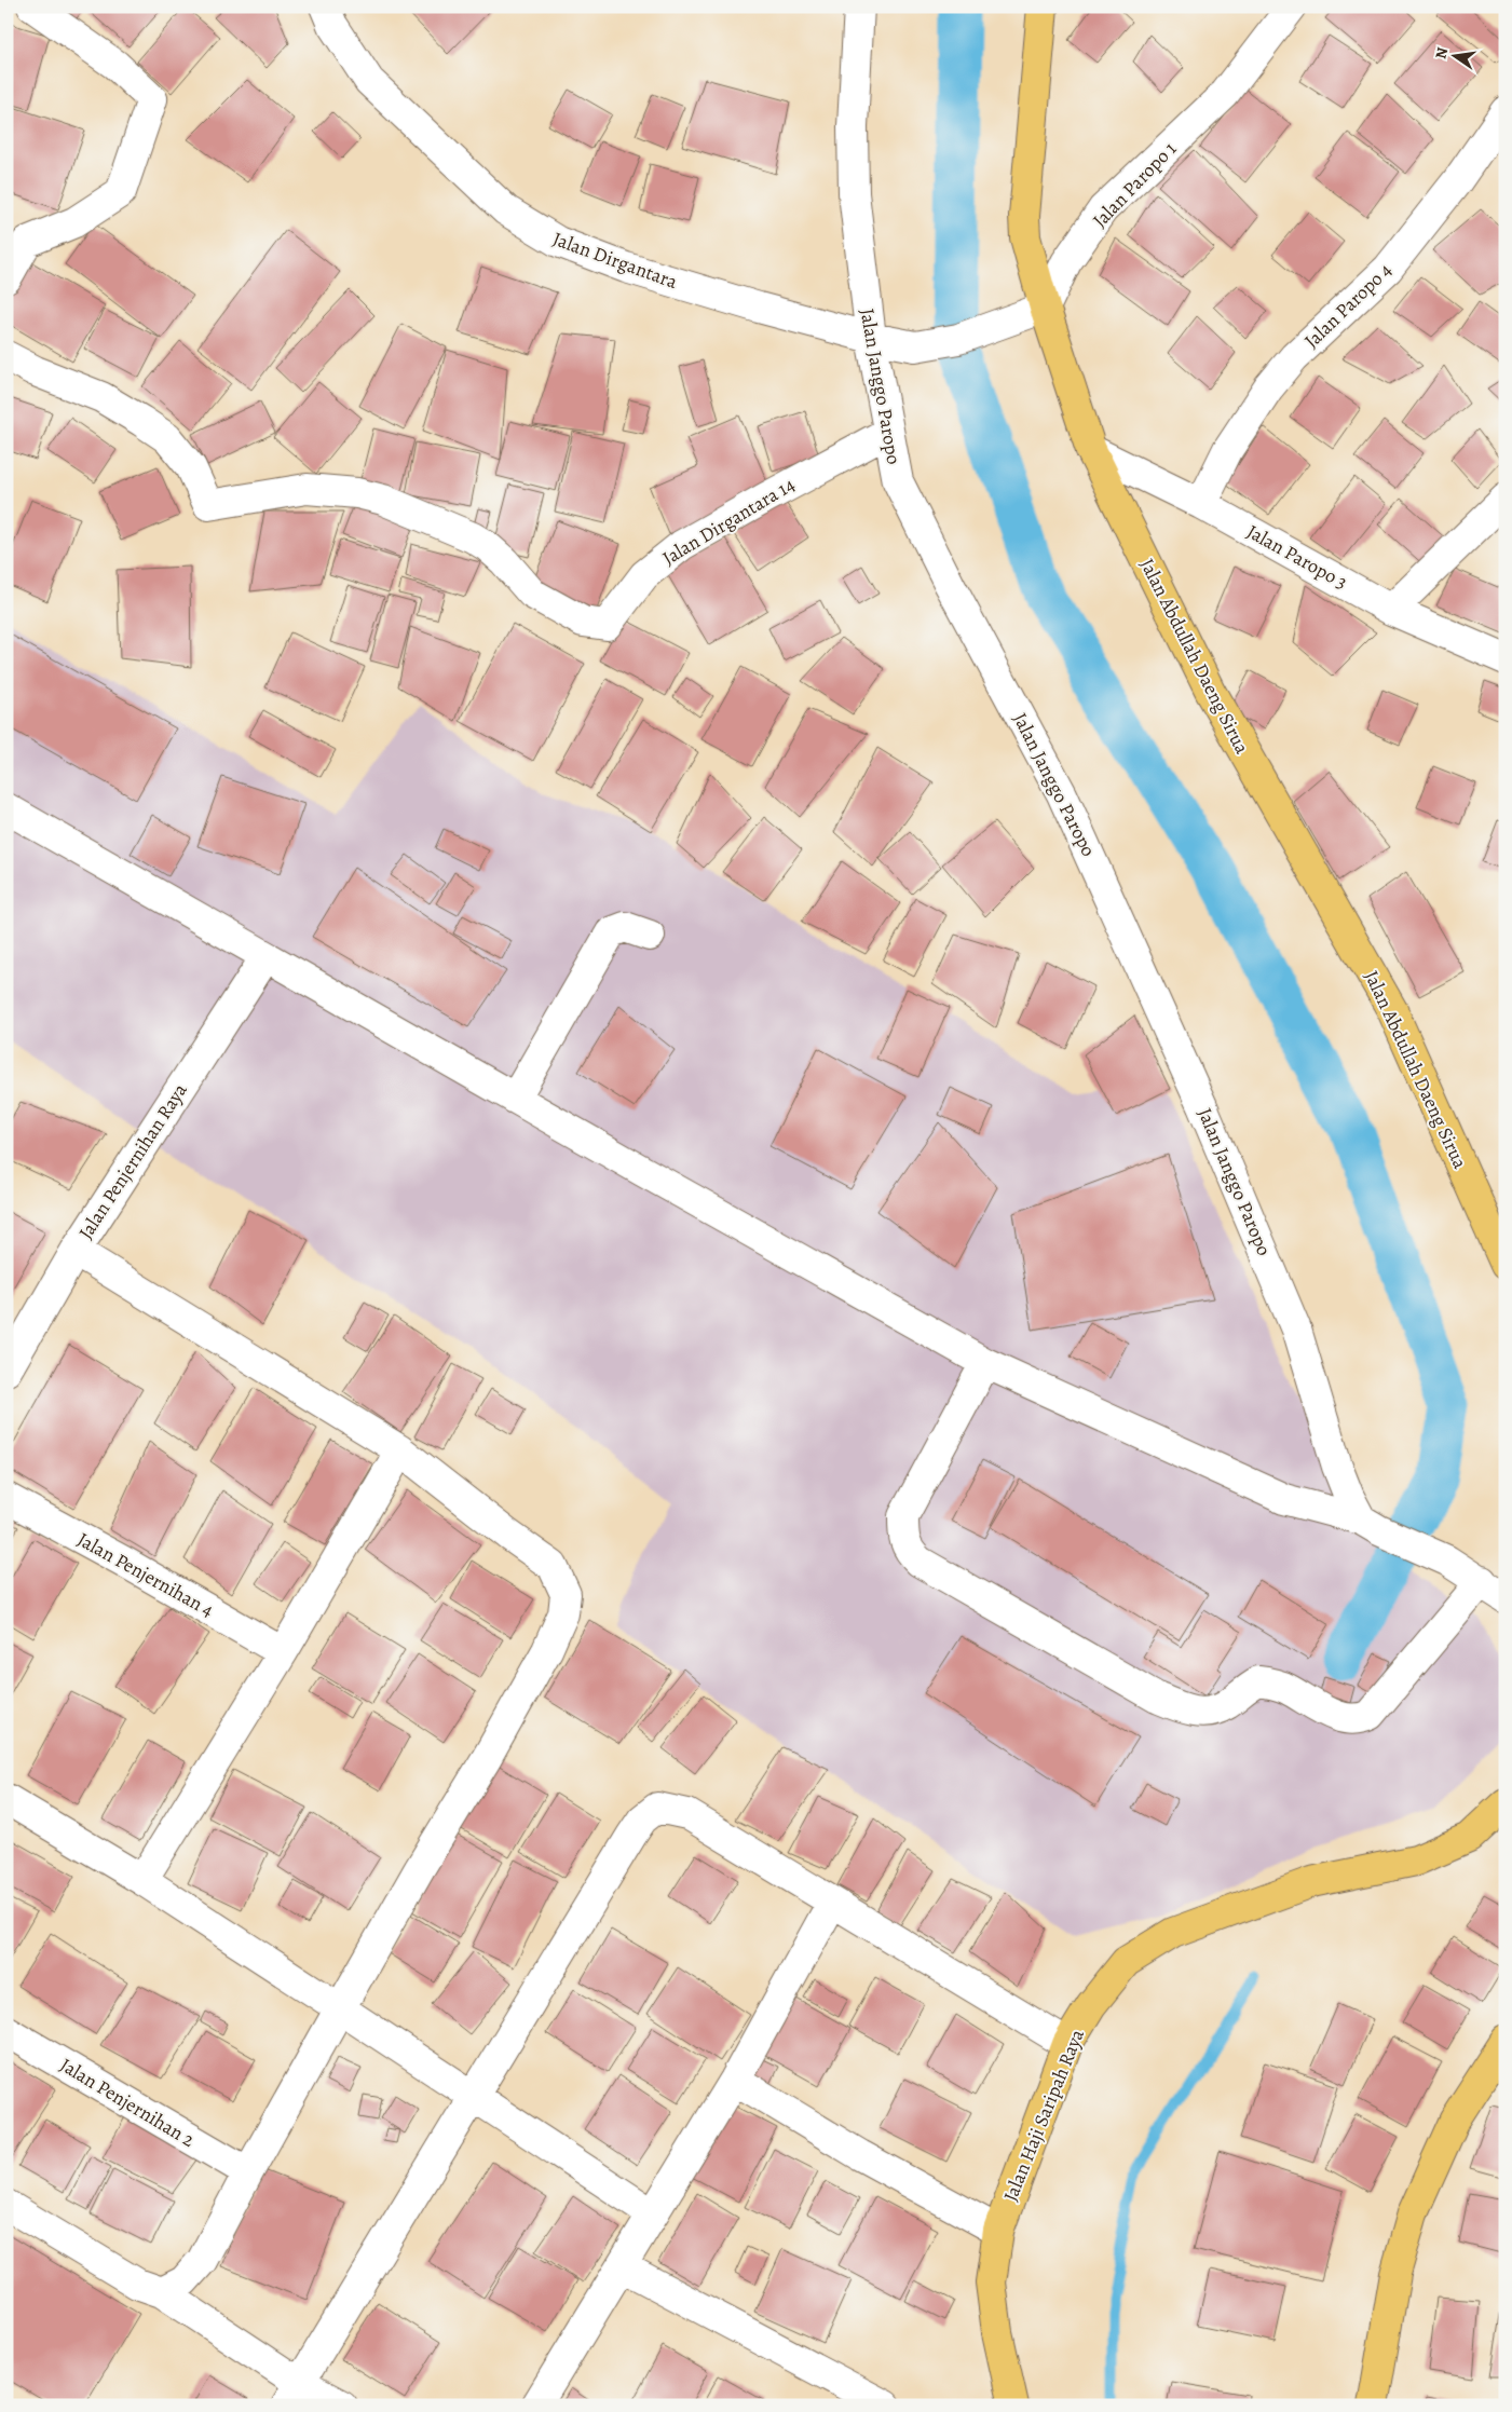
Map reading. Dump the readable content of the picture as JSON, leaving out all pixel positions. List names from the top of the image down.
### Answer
{
  "streets": {
    "main road": ["Jalan Abdullah Daeng Sirua", "Jalan Haji Saripah Raya"],
    "street": [
      "Jalan Paropo 1",
      "Jalan Dirgantara",
      "Jalan Paropo 4",
      "Jalan Janggo Paropo",
      "Jalan Dirgantara 14",
      "Jalan Paropo 3",
      "Jalan Penjernihan Raya",
      "Jalan Penjernihan 4",
      "Jalan Penjernihan 2"
    ]
  },
  "crossings": [
    ["Jalan Paropo 1", "Jalan Abdullah Daeng Sirua"],
    ["Jalan Dirgantara", "Jalan Janggo Paropo"],
    ["Jalan Paropo 4", "Jalan Paropo 3"],
    ["Jalan Janggo Paropo", "Jalan Dirgantara 14"],
    ["Jalan Paropo 3", "Jalan Abdullah Daeng Sirua"]
  ],
  "north": "left"
}
